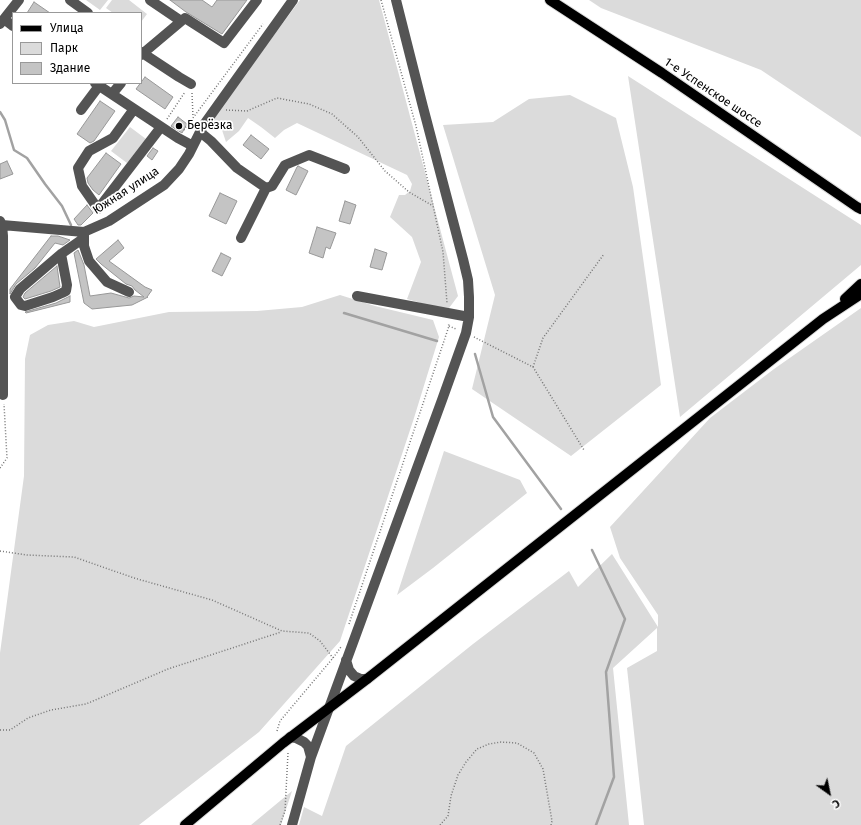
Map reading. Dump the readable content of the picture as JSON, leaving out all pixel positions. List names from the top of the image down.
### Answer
{
  "streets": {
    "main road": ["1-е Успенское шоссе"],
    "street": ["Южная улица"]
  },
  "places": ["Берёзка"],
  "legend": ["Улица", "Парк", "Здание"],
  "north": "bottom right"
}
